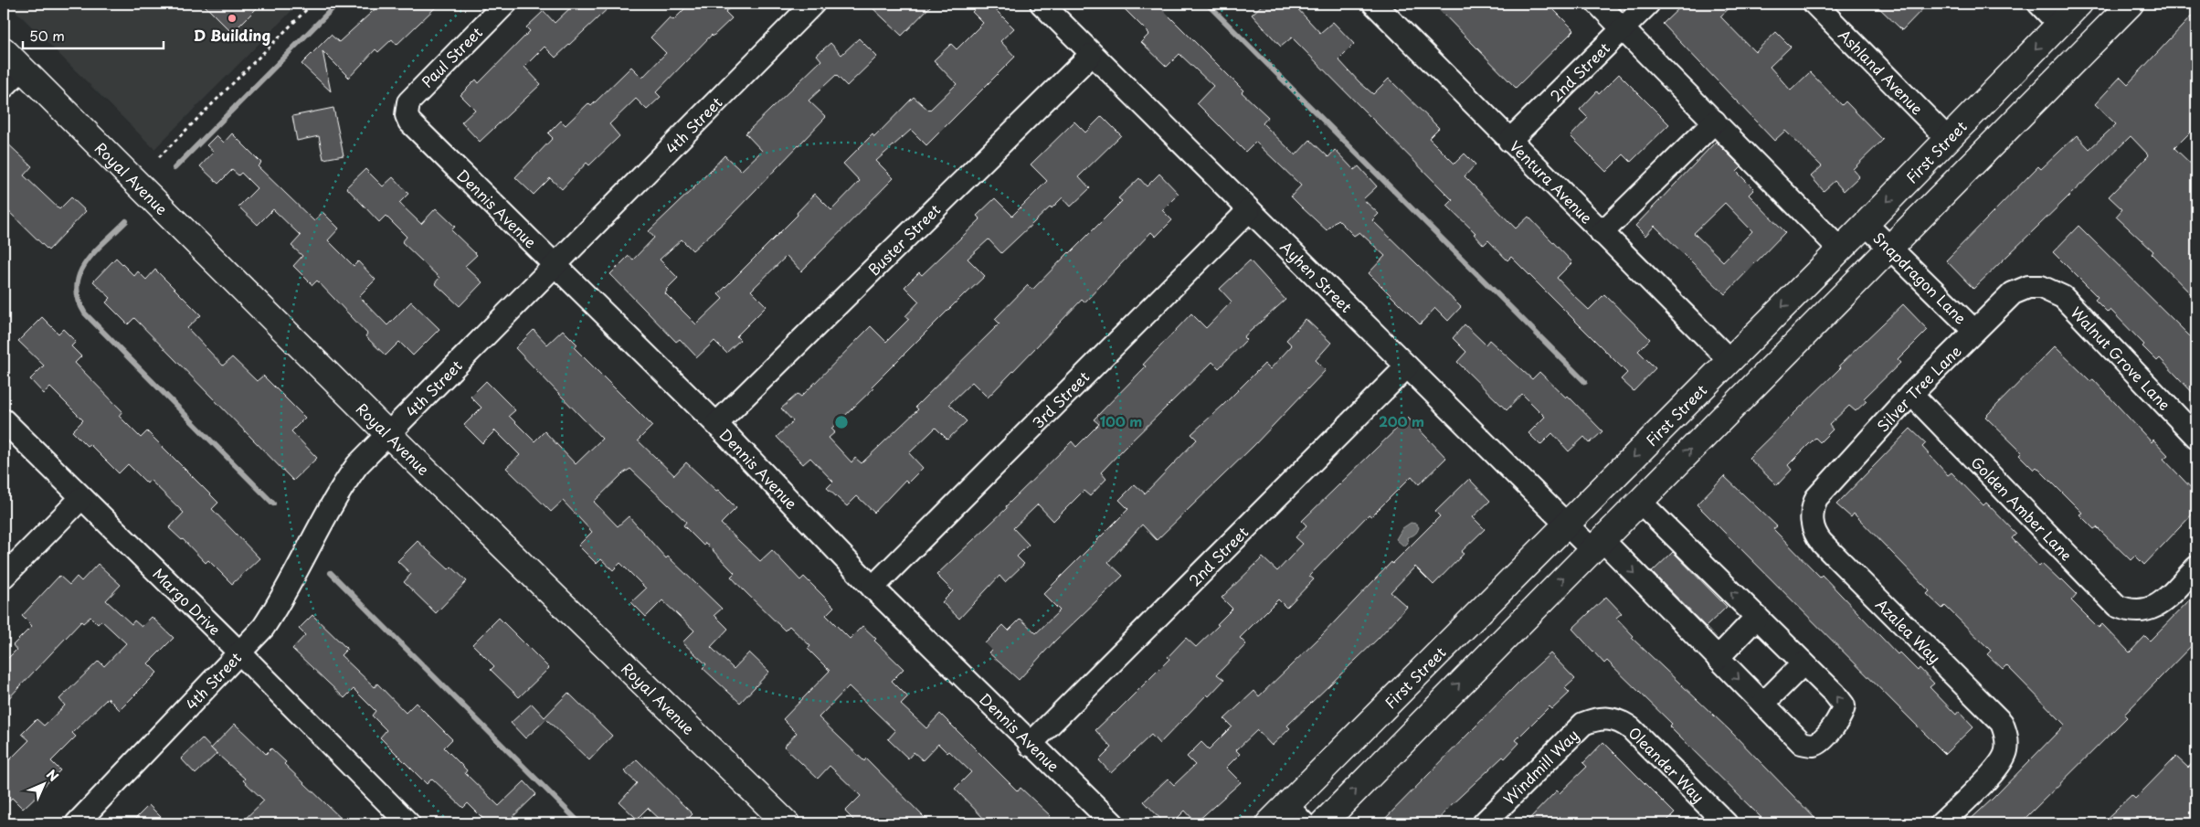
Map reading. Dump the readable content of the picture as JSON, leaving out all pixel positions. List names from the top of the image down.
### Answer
{
  "streets": {
    "main road": ["First Street", "Royal Avenue"],
    "street": [
      "Paul Street",
      "Ashland Avenue",
      "2nd Street",
      "4th Street",
      "Ventura Avenue",
      "Dennis Avenue",
      "Buster Street",
      "Ayhen Street",
      "Snapdragon Lane",
      "Walnut Grove Lane",
      "Silver Tree Lane",
      "3rd Street",
      "Golden Amber Lane",
      "Margo Drive",
      "Azalea Way",
      "Oleander Way",
      "Windmill Way"
    ]
  },
  "crossings": [
    ["Paul Street", "Dennis Avenue"],
    ["Ashland Avenue", "First Street"],
    ["2nd Street", "Ventura Avenue"],
    ["2nd Street", "Dennis Avenue"],
    ["2nd Street", "Ayhen Street"],
    ["4th Street", "Royal Avenue"],
    ["4th Street", "Dennis Avenue"],
    ["4th Street", "Margo Drive"],
    ["First Street", "Ventura Avenue"],
    ["First Street", "Ayhen Street"],
    ["First Street", "Snapdragon Lane"],
    ["Dennis Avenue", "Buster Street"],
    ["Dennis Avenue", "3rd Street"],
    ["Buster Street", "Ayhen Street"],
    ["Ayhen Street", "3rd Street"],
    ["Snapdragon Lane", "Silver Tree Lane"],
    ["Walnut Grove Lane", "Silver Tree Lane"],
    ["Silver Tree Lane", "Golden Amber Lane"],
    ["Silver Tree Lane", "Azalea Way"],
    ["Oleander Way", "Windmill Way"]
  ],
  "places": ["D Building"],
  "scale_bar": "50 m",
  "north": "top right",
  "rings": ["100 m", "200 m"]
}
